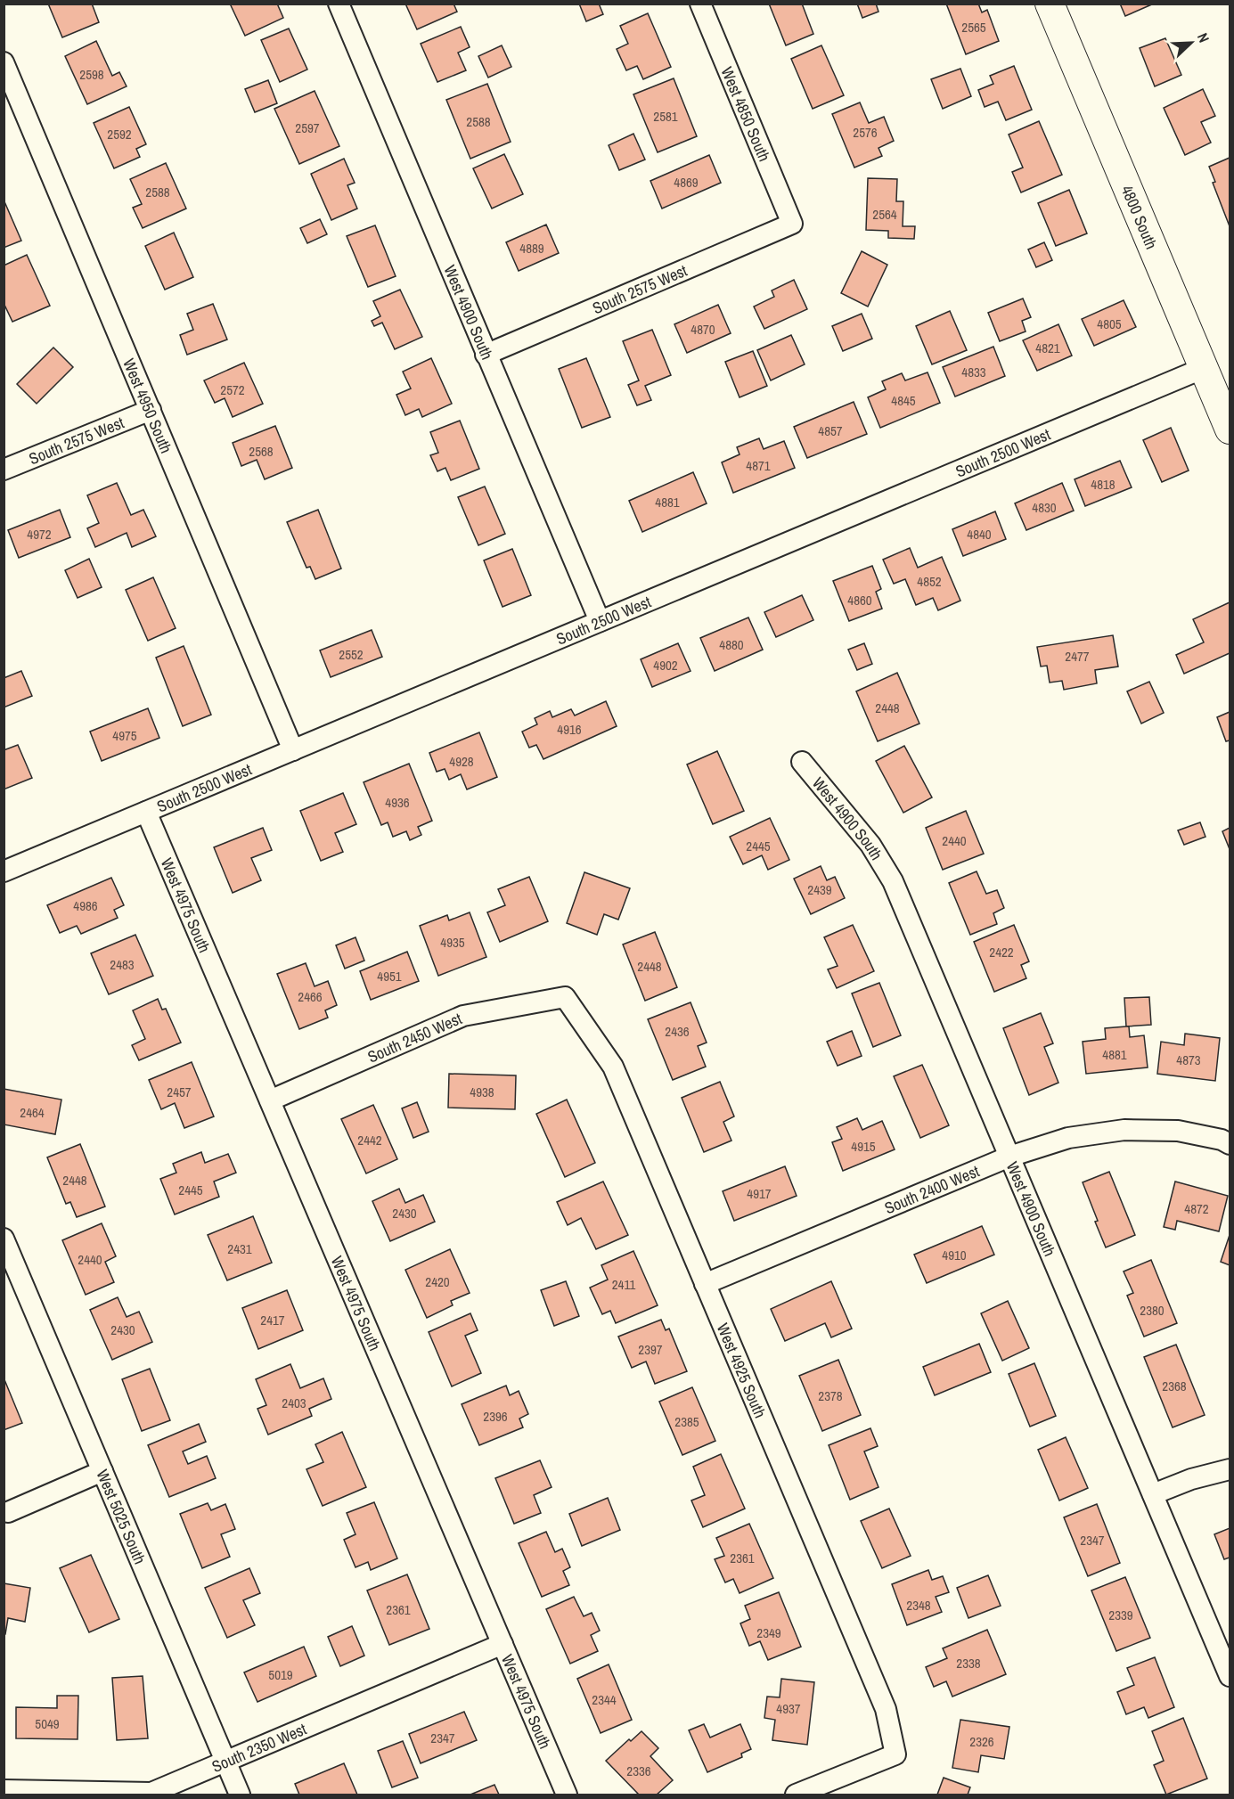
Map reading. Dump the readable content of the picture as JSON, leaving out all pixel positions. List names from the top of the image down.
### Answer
{
  "streets": {
    "main road": ["4800 South"],
    "street": [
      "West 4850 South",
      "South 2575 West",
      "West 4900 South",
      "West 4950 South",
      "South 2500 West",
      "West 4975 South",
      "South 2450 West",
      "South 2400 West",
      "West 4925 South",
      "West 5025 South",
      "South 2350 West"
    ]
  },
  "crossings": [
    ["West 4850 South", "South 2575 West"],
    ["4800 South", "South 2500 West"],
    ["South 2575 West", "West 4900 South"],
    ["South 2575 West", "West 4950 South"],
    ["West 4900 South", "South 2500 West"],
    ["West 4900 South", "South 2400 West"],
    ["West 4950 South", "South 2500 West"],
    ["South 2500 West", "West 4975 South"],
    ["West 4975 South", "South 2450 West"],
    ["West 4975 South", "South 2350 West"],
    ["South 2450 West", "West 4925 South"],
    ["South 2400 West", "West 4925 South"],
    ["West 5025 South", "South 2350 West"]
  ],
  "house_numbers": [
    "2565",
    "2598",
    "2581",
    "2588",
    "2597",
    "2576",
    "2592",
    "4869",
    "2588",
    "2564",
    "4889",
    "4805",
    "4870",
    "4821",
    "4833",
    "2572",
    "4845",
    "4857",
    "2568",
    "4871",
    "4818",
    "4881",
    "4830",
    "4972",
    "4840",
    "4852",
    "4860",
    "4880",
    "2552",
    "2477",
    "4902",
    "2448",
    "4916",
    "4975",
    "4928",
    "4936",
    "2440",
    "2445",
    "2439",
    "4986",
    "4935",
    "2422",
    "2483",
    "2448",
    "4951",
    "2466",
    "2436",
    "4881",
    "4873",
    "2457",
    "4938",
    "2464",
    "2442",
    "4915",
    "2448",
    "2445",
    "4917",
    "4872",
    "2430",
    "2431",
    "4910",
    "2440",
    "2420",
    "2411",
    "2380",
    "2417",
    "2430",
    "2397",
    "2368",
    "2378",
    "2403",
    "2396",
    "2385",
    "2347",
    "2361",
    "2348",
    "2361",
    "2339",
    "2349",
    "2338",
    "5019",
    "2344",
    "4937",
    "5049",
    "2347",
    "2326",
    "2336"
  ],
  "north": "top right"
}
